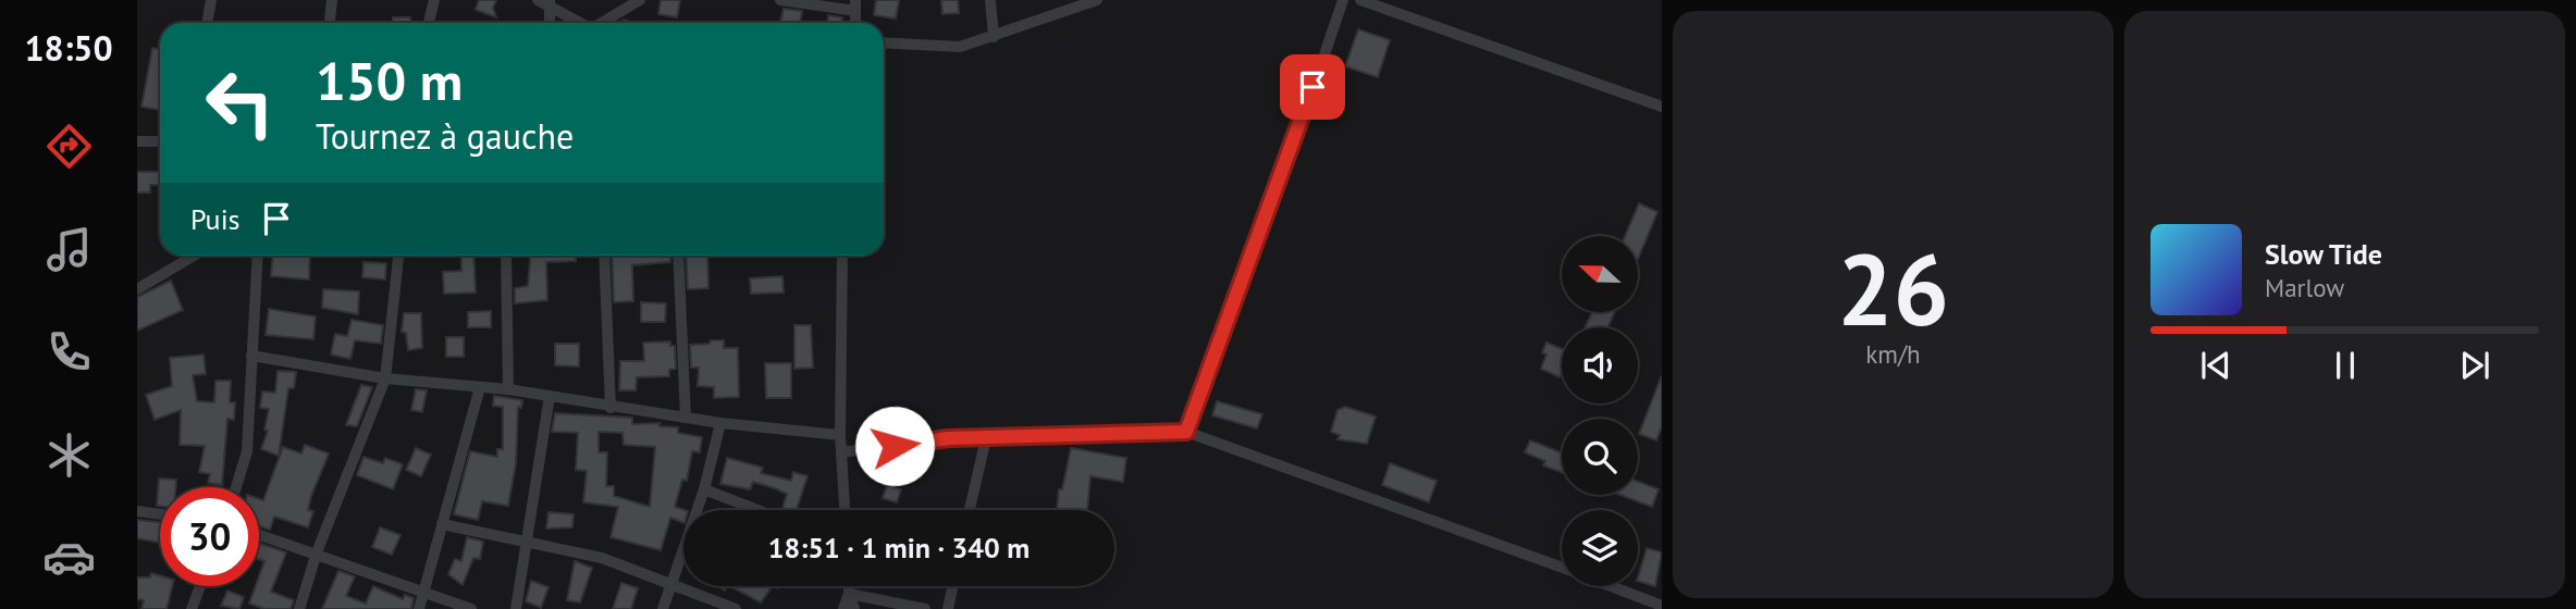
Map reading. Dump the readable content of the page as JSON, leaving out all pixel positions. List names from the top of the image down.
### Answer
{
  "north": "left",
  "page": {
    "tabs": "18:50",
    "tile": ["26", "km/h"],
    "turn": ["150 m", "Tournez à gauche"],
    "then": "Puis",
    "song": ["Slow Tide", "Marlow"],
    "limit": "30",
    "trip": "18:51 · 1 min · 340 m"
  }
}
